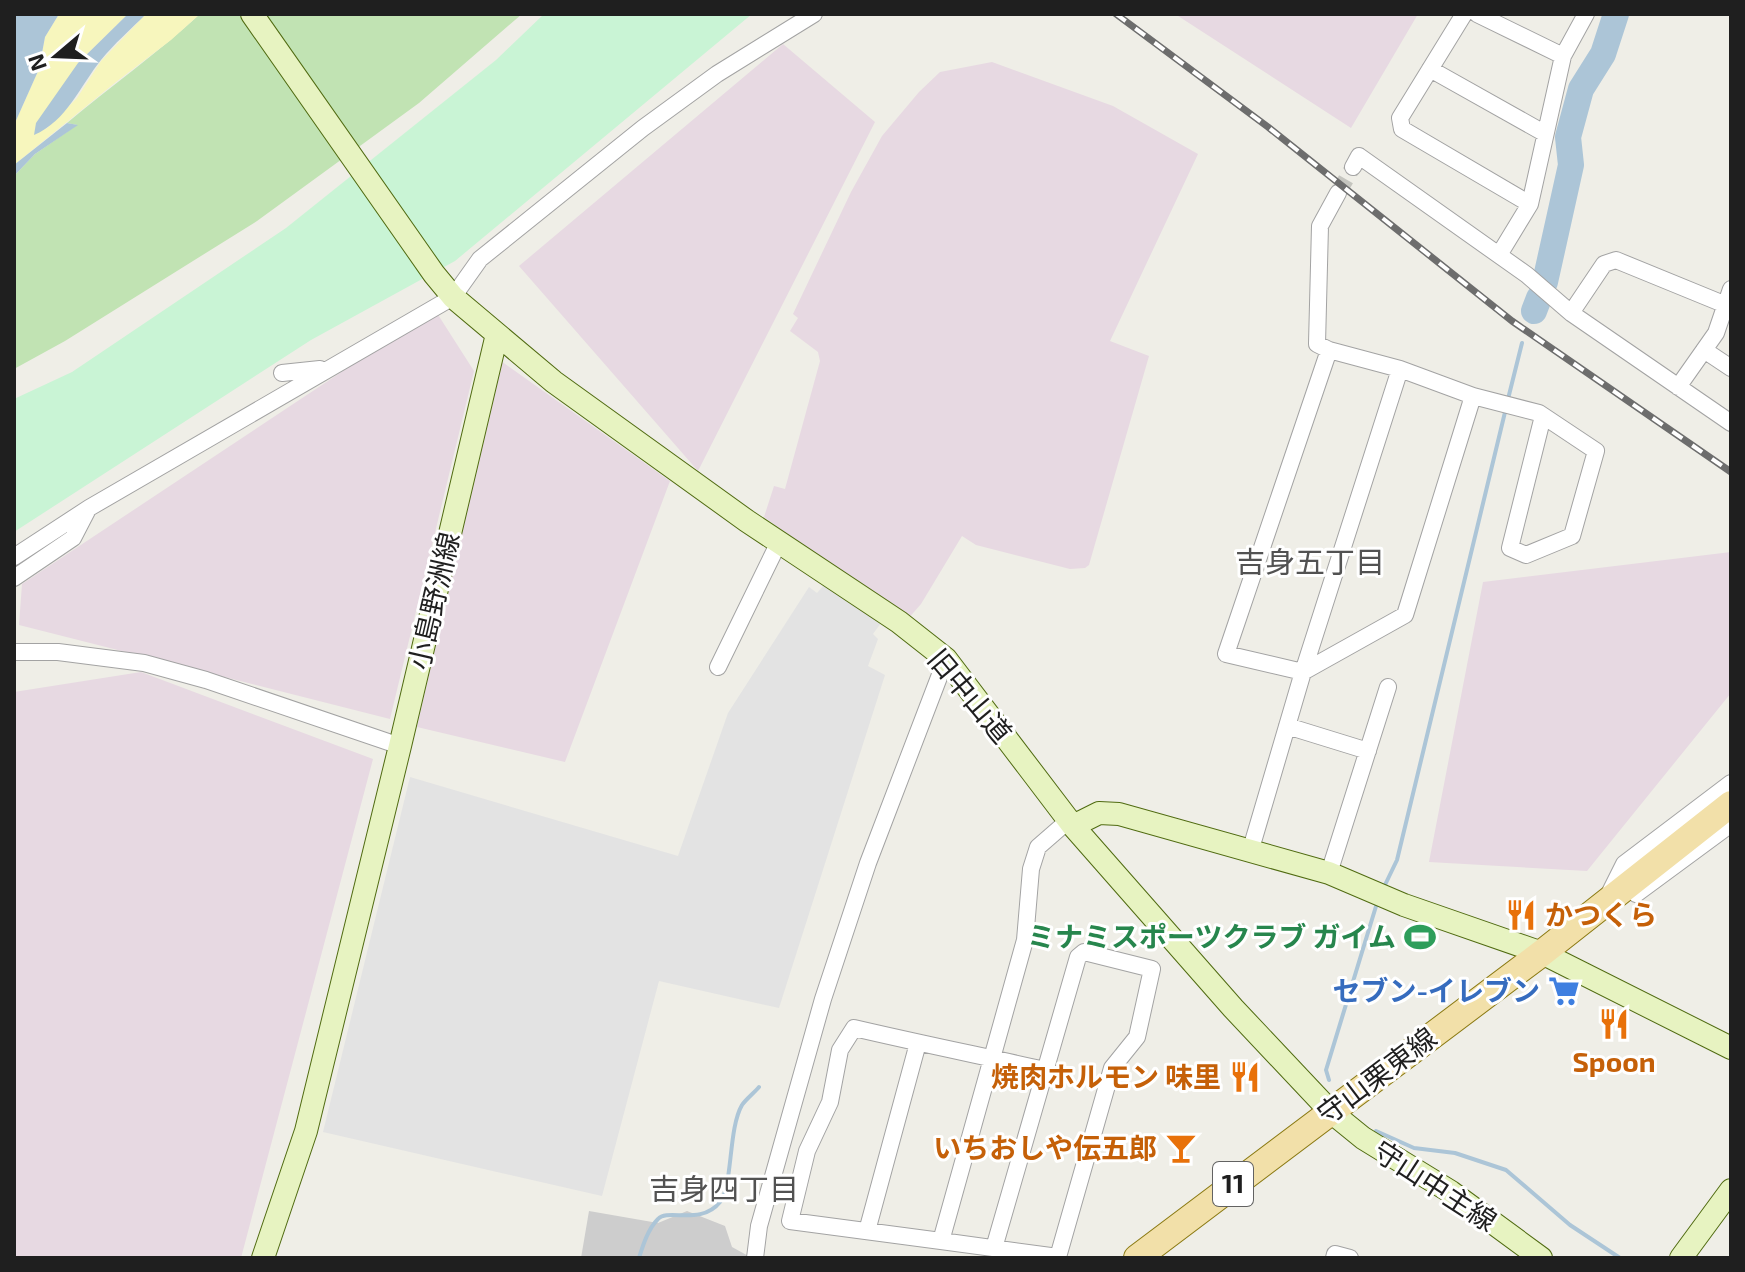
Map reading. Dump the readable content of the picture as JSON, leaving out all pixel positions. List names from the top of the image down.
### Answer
{
  "streets": {
    "main road": ["守山栗東線", "11"],
    "street": ["小島野洲線", "旧中山道", "守山中主線"]
  },
  "crossings": [
    ["小島野洲線", "旧中山道"],
    ["旧中山道", "守山栗東線"],
    ["旧中山道", "守山中主線"],
    ["守山栗東線", "守山中主線"]
  ],
  "districts": ["吉身五丁目", "吉身四丁目"],
  "places": {
    "restaurant": ["かつくら", "Spoon", "焼肉ホルモン 味里"],
    "sports": ["ミナミスポーツクラブ ガイム"],
    "supermarket": ["セブン-イレブン"],
    "bar": ["いちおしや伝五郎"]
  },
  "north": "left"
}
